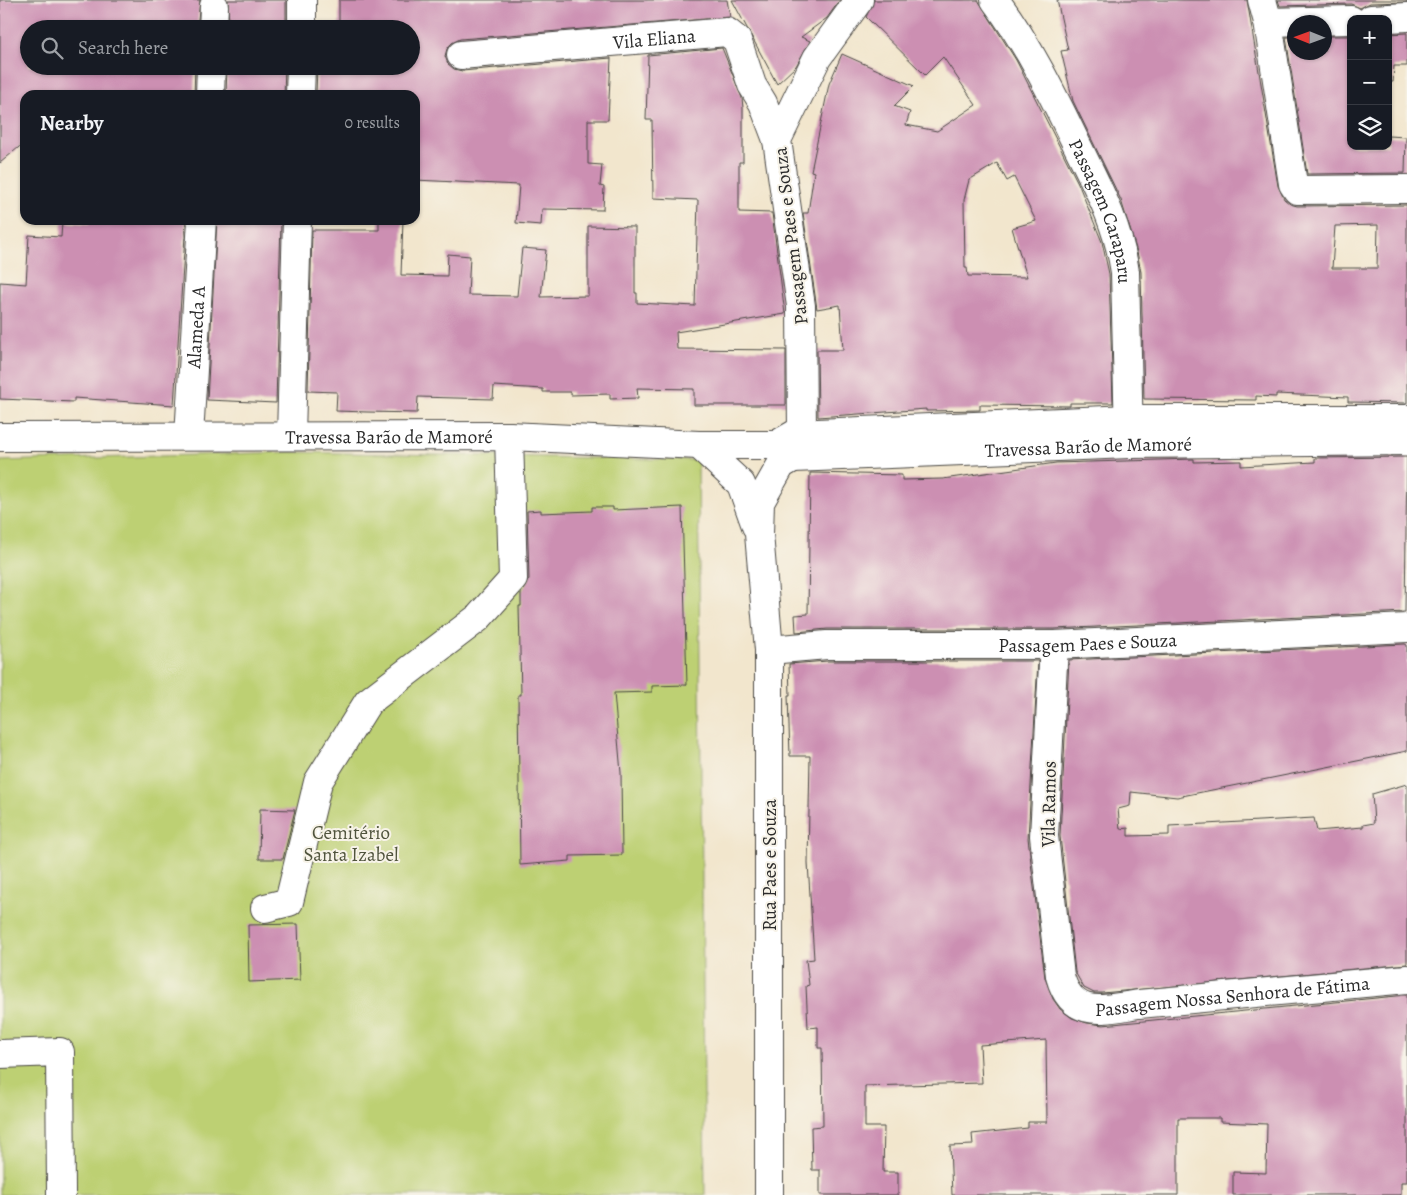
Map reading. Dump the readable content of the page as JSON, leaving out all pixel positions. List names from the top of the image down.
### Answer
{
  "streets": {
    "street": [
      "Vila Eliana",
      "Passagem Caraparu",
      "Passagem Paes e Souza",
      "Alameda A",
      "Travessa Barão de Mamoré",
      "Vila Ramos",
      "Rua Paes e Souza",
      "Passagem Nossa Senhora de Fátima"
    ]
  },
  "crossings": [
    ["Vila Eliana", "Passagem Paes e Souza"],
    ["Passagem Caraparu", "Travessa Barão de Mamoré"],
    ["Passagem Paes e Souza", "Travessa Barão de Mamoré"],
    ["Passagem Paes e Souza", "Vila Ramos"],
    ["Passagem Paes e Souza", "Rua Paes e Souza"],
    ["Alameda A", "Travessa Barão de Mamoré"],
    ["Travessa Barão de Mamoré", "Rua Paes e Souza"],
    ["Vila Ramos", "Passagem Nossa Senhora de Fátima"]
  ],
  "parks": ["Cemitério Santa Izabel"],
  "north": "left",
  "page": {
    "map_buttons": ["+", "−"],
    "search": "Search here",
    "heading": ["Nearby", "0 results"]
  }
}
